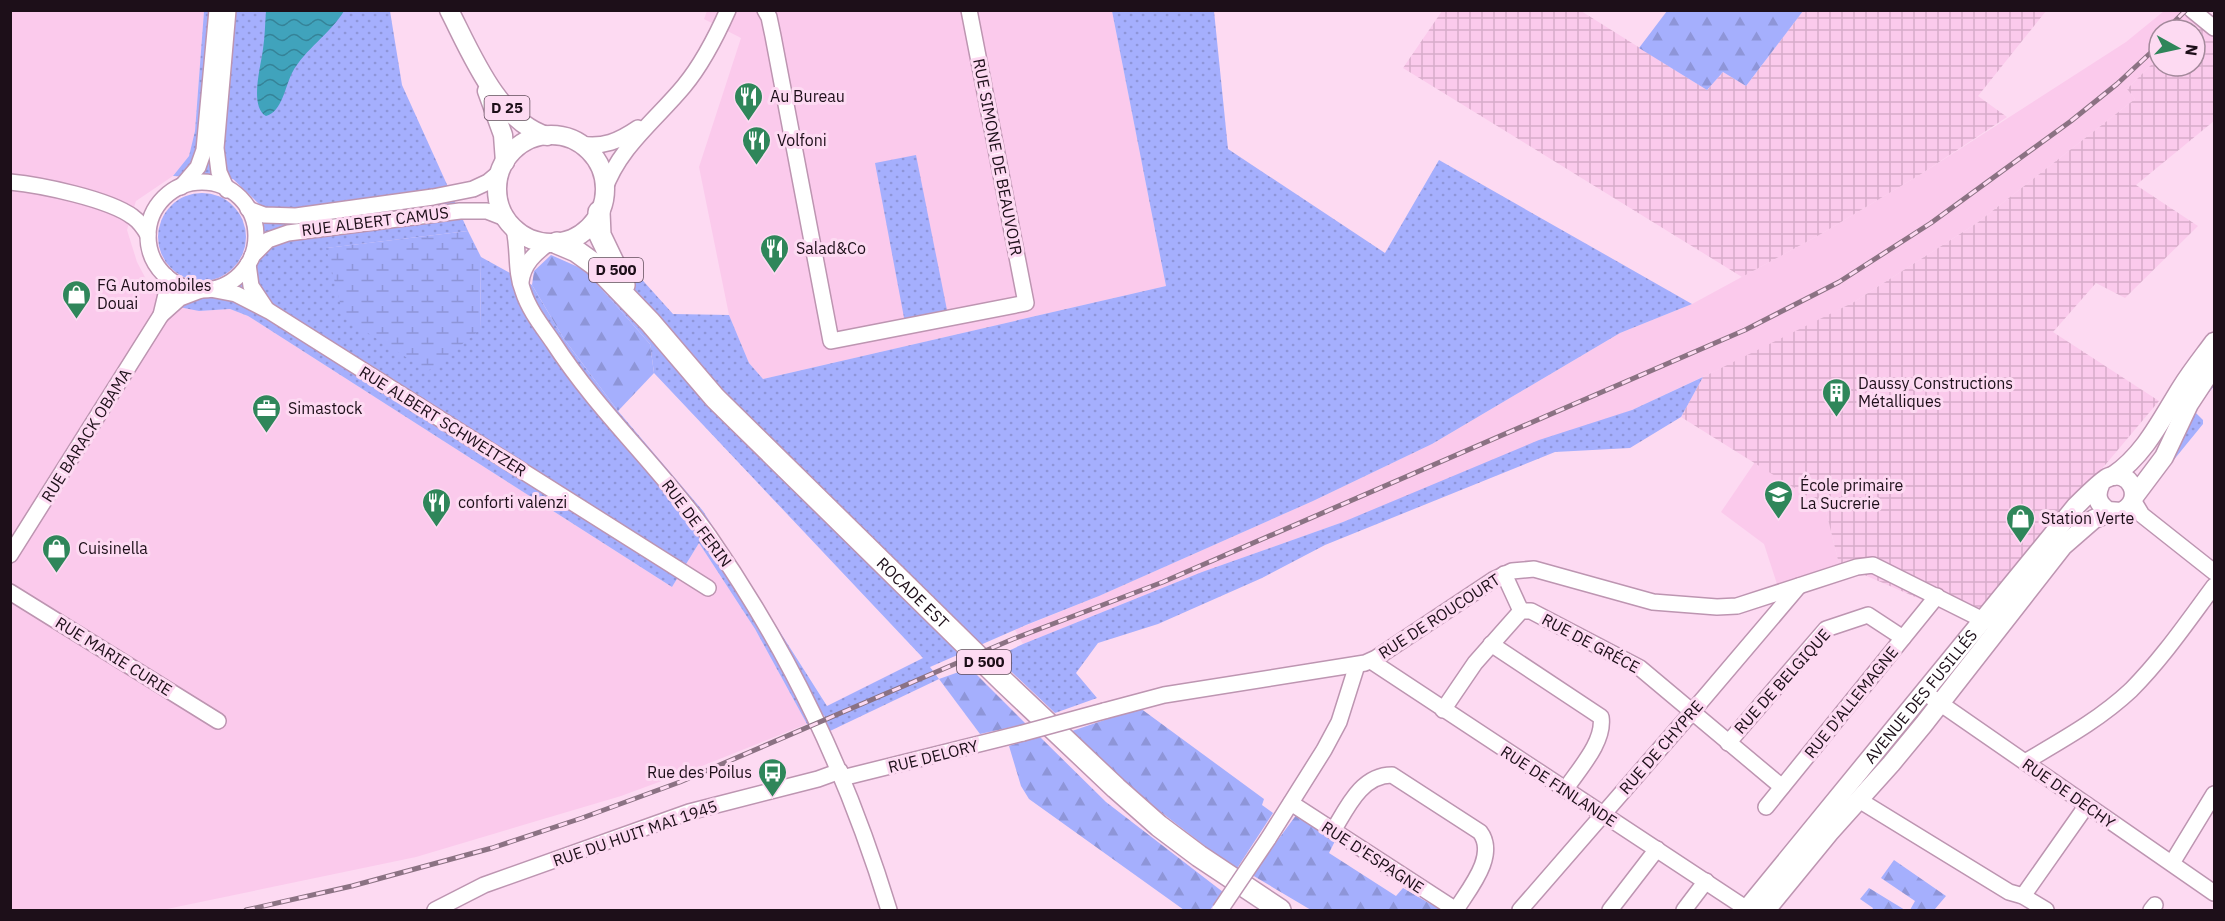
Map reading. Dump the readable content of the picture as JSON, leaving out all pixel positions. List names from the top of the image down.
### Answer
{
  "streets": {
    "highway": ["D 500", "ROCADE EST"],
    "main road": ["D 25", "AVENUE DES FUSILLÉS"],
    "street": [
      "RUE SIMONE DE BEAUVOIR",
      "RUE ALBERT CAMUS",
      "RUE ALBERT SCHWEITZER",
      "RUE BARACK OBAMA",
      "RUE DE FERIN",
      "RUE DE ROUCOURT",
      "RUE DE GRÉCE",
      "RUE MARIE CURIE",
      "RUE DE BELGIQUE",
      "RUE D'ALLEMAGNE",
      "RUE DE CHYPRE",
      "RUE DELORY",
      "RUE DE FINLANDE",
      "RUE DE DECHY",
      "RUE DU HUIT MAI 1945",
      "RUE D'ESPAGNE"
    ]
  },
  "crossings": [
    ["D 25", "RUE ALBERT CAMUS"],
    ["D 25", "RUE DE FERIN"],
    ["D 25", "ROCADE EST"],
    ["RUE ALBERT CAMUS", "RUE ALBERT SCHWEITZER"],
    ["RUE ALBERT CAMUS", "RUE BARACK OBAMA"],
    ["RUE ALBERT CAMUS", "RUE DE FERIN"],
    ["RUE ALBERT CAMUS", "ROCADE EST"],
    ["RUE ALBERT SCHWEITZER", "RUE BARACK OBAMA"],
    ["RUE DE FERIN", "ROCADE EST"],
    ["RUE DE FERIN", "RUE DELORY"],
    ["RUE DE FERIN", "RUE DU HUIT MAI 1945"],
    ["RUE DE ROUCOURT", "AVENUE DES FUSILLÉS"],
    ["RUE DE ROUCOURT", "RUE D'ALLEMAGNE"],
    ["RUE DE ROUCOURT", "RUE DE CHYPRE"],
    ["RUE DE ROUCOURT", "RUE DELORY"],
    ["RUE DE ROUCOURT", "RUE DE FINLANDE"],
    ["RUE DE GRÉCE", "RUE DE BELGIQUE"],
    ["RUE DE GRÉCE", "RUE D'ALLEMAGNE"],
    ["RUE DE GRÉCE", "RUE DE CHYPRE"],
    ["RUE DE GRÉCE", "RUE DE FINLANDE"],
    ["RUE DE BELGIQUE", "RUE D'ALLEMAGNE"],
    ["AVENUE DES FUSILLÉS", "RUE DE FINLANDE"],
    ["AVENUE DES FUSILLÉS", "RUE DE DECHY"],
    ["RUE DE CHYPRE", "RUE DE FINLANDE"],
    ["RUE DELORY", "RUE DU HUIT MAI 1945"]
  ],
  "places": {
    "restaurant": [
      "Au Bureau",
      "Volfoni",
      "Salad&Co",
      "conforti valenzi"
    ],
    "shop": ["FG Automobiles Douai", "Station Verte", "Cuisinella"],
    "building": ["Daussy Constructions Métalliques"],
    "office": ["Simastock"],
    "school or university": ["École primaire La Sucrerie"],
    "bus stop": ["Rue des Poilus"]
  },
  "north": "right"
}
